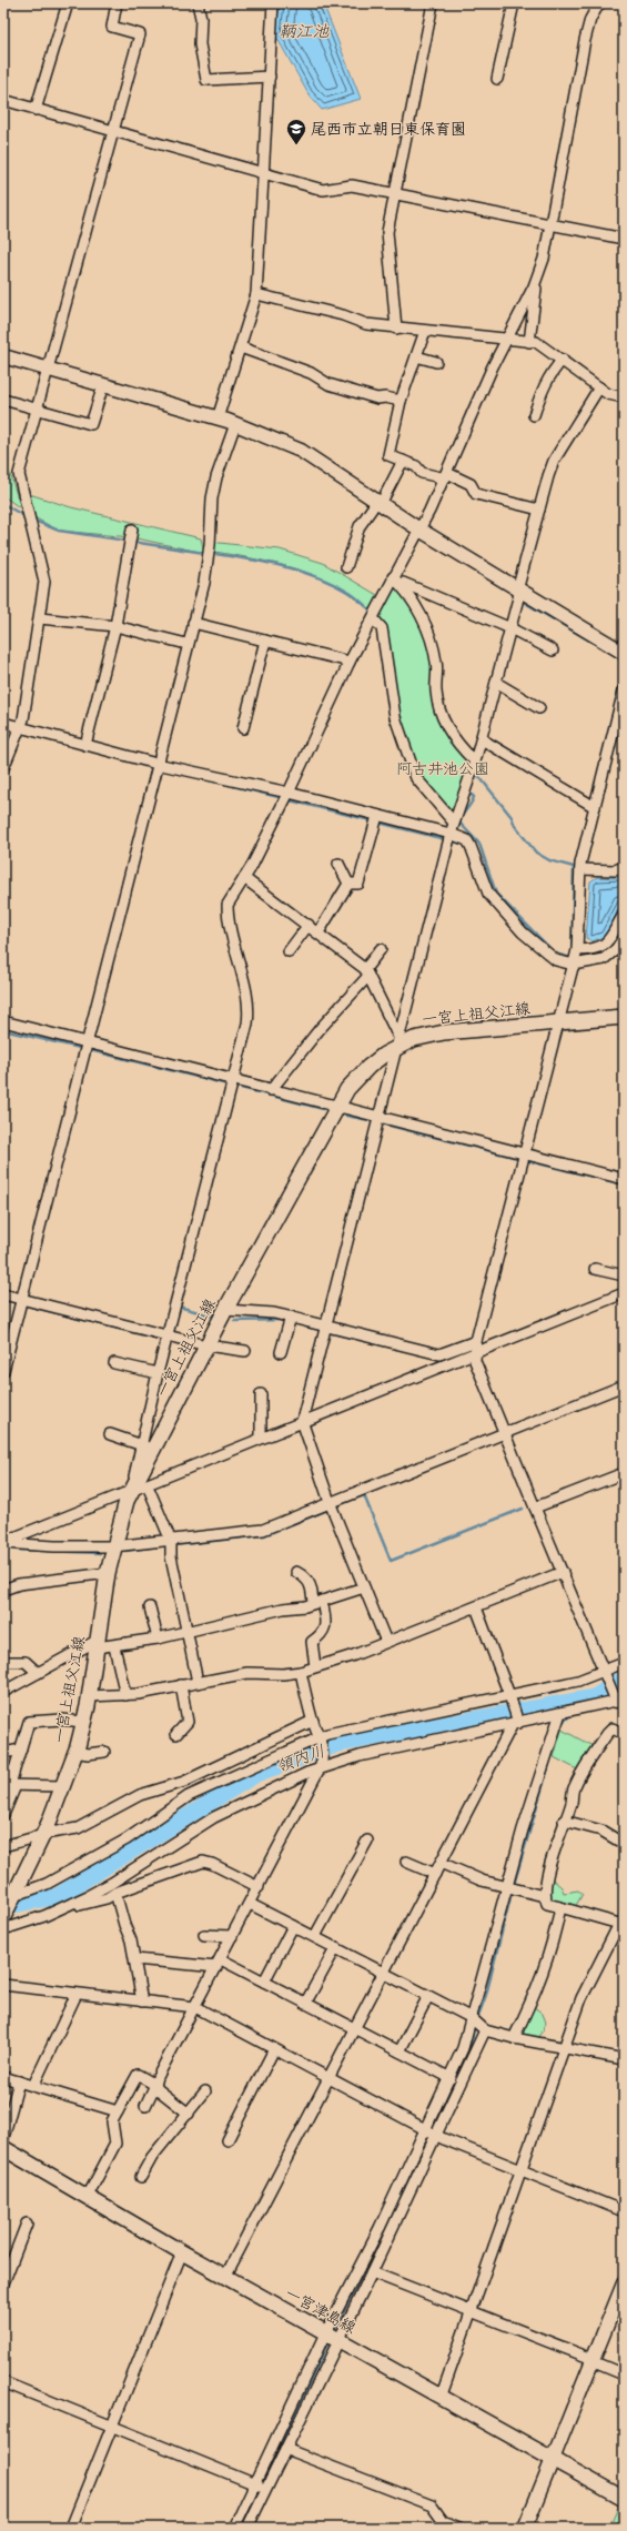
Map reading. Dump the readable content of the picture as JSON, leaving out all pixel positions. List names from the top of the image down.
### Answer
{
  "streets": {
    "main road": ["一宮上祖父江線", "一宮津島線"]
  },
  "water": ["鞆江池", "領内川"],
  "parks": ["阿古井池公園"],
  "places": {
    "school or university": ["尾西市立朝日東保育園"]
  }
}
